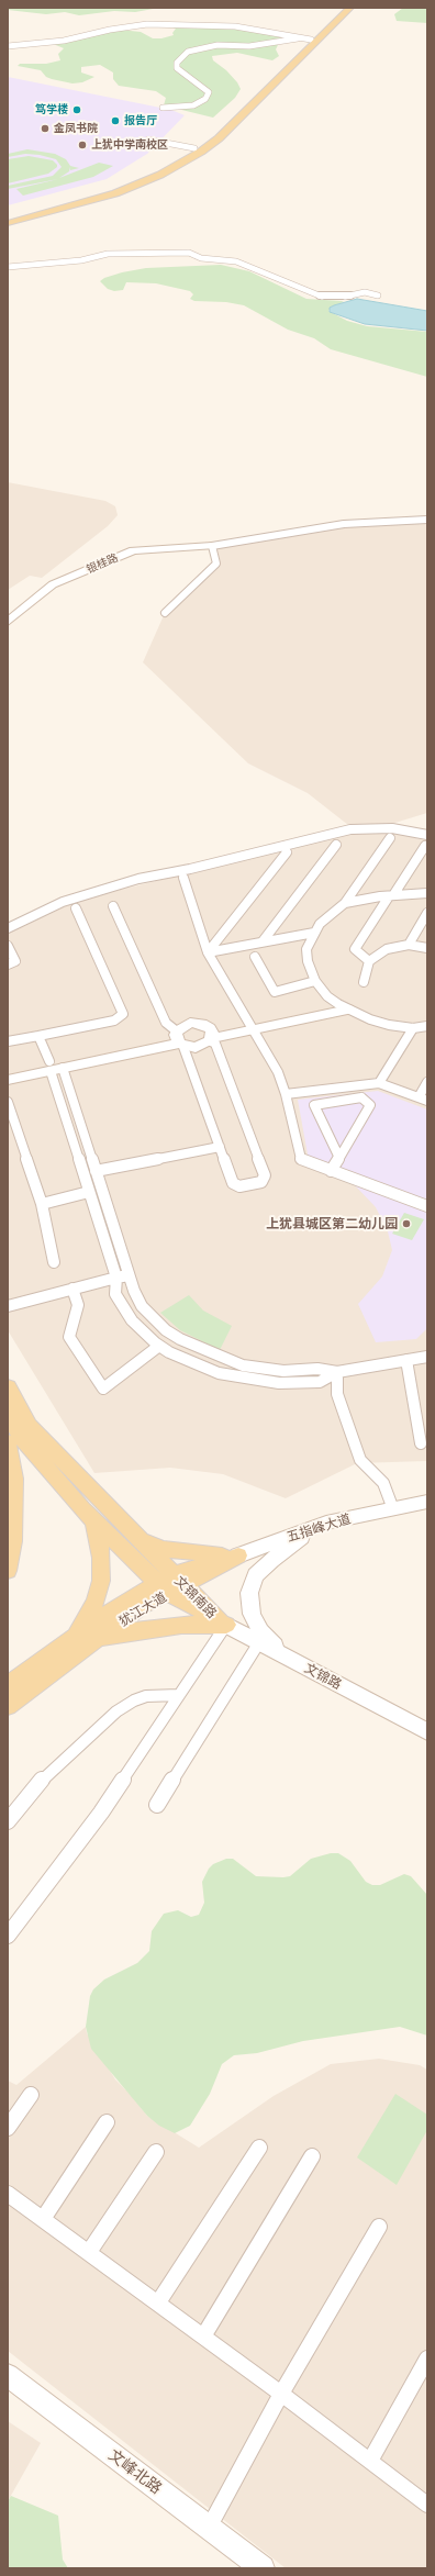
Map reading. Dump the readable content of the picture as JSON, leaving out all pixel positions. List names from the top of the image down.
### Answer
{
  "streets": {
    "main road": ["文锦南路", "犹江大道"],
    "street": [
      "银桂路",
      "五指峰大道",
      "文锦路",
      "文峰北路"
    ]
  },
  "crossings": [
    ["五指峰大道", "犹江大道"],
    ["文锦南路", "犹江大道"],
    ["文锦南路", "文锦路"]
  ],
  "places": [
    "笃学楼",
    "报告厅",
    "金凤书院",
    "上犹中学南校区",
    "上犹县城区第二幼儿园"
  ]
}
